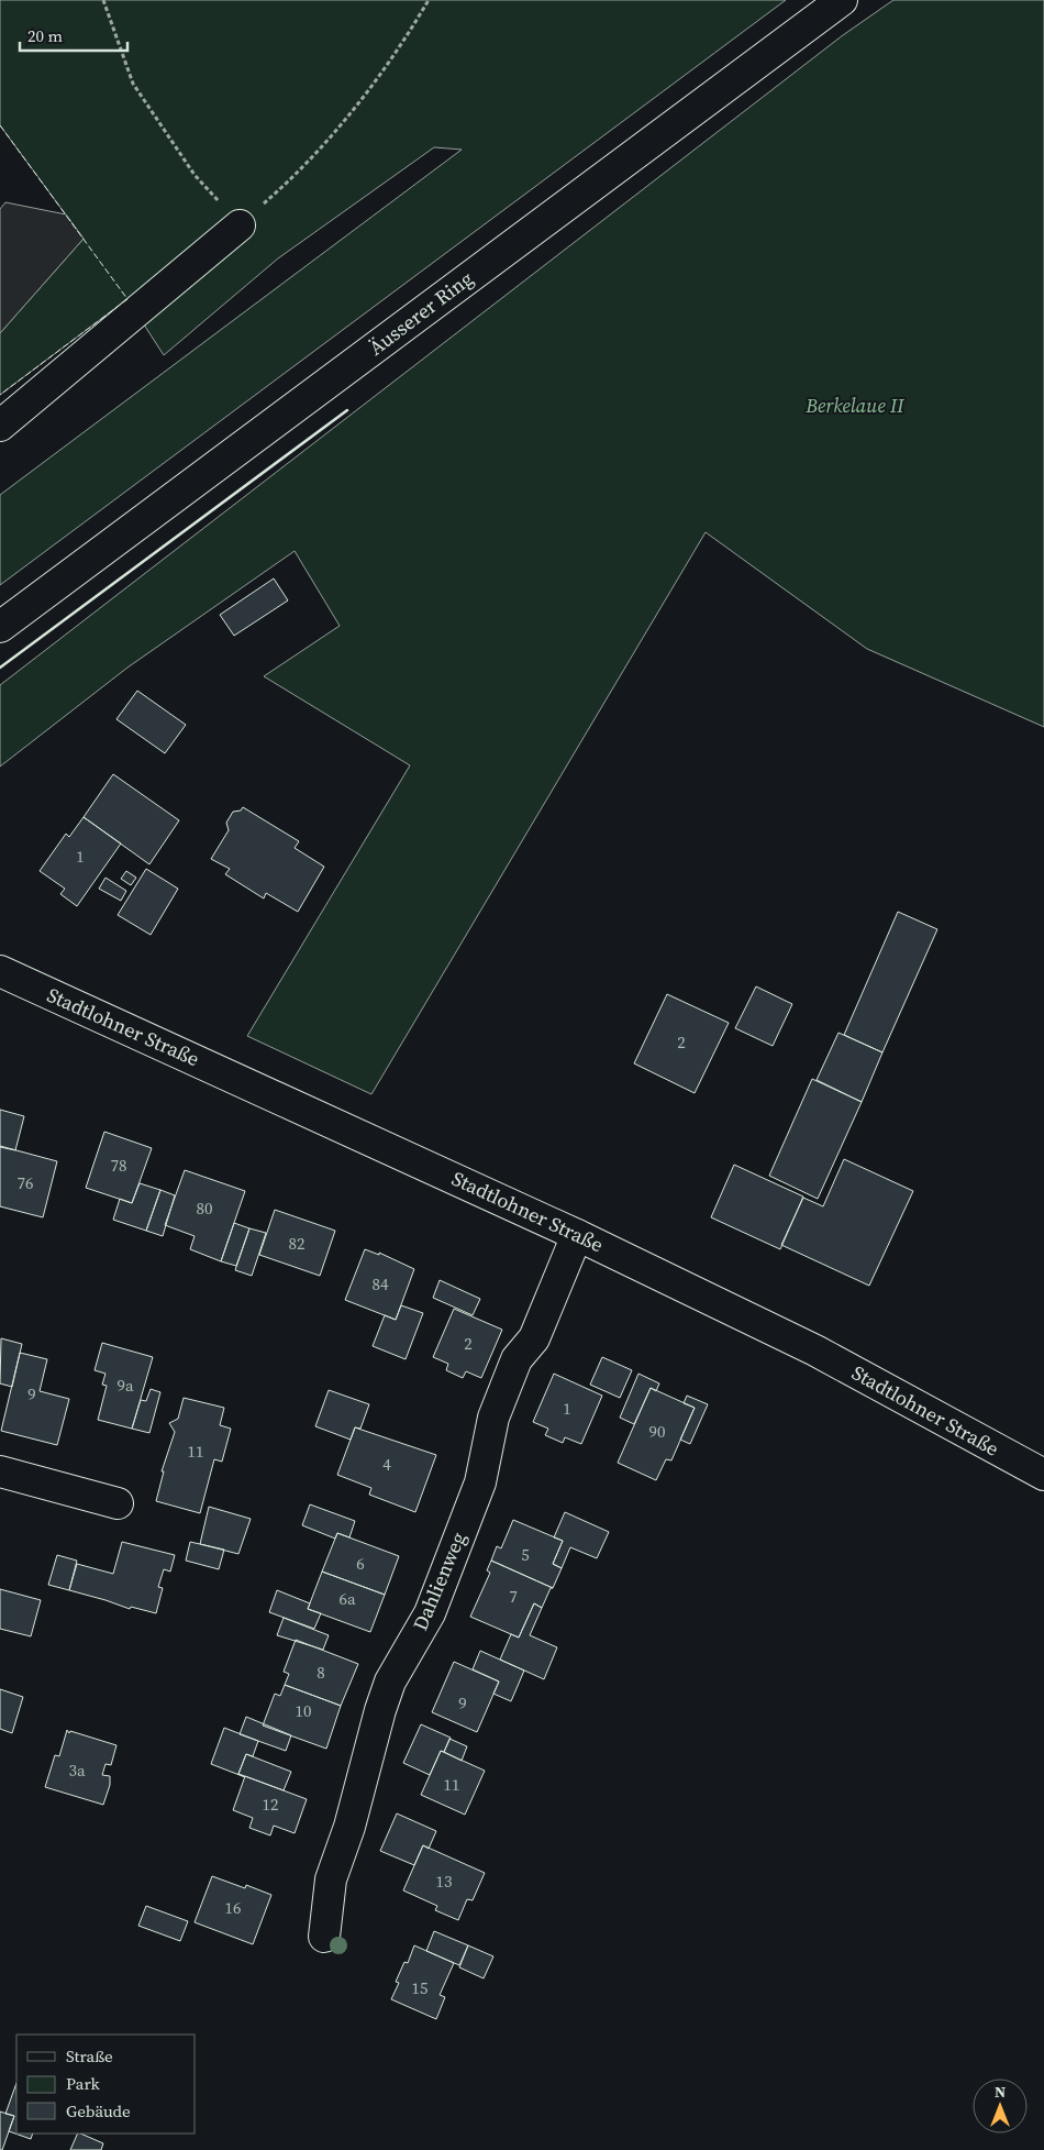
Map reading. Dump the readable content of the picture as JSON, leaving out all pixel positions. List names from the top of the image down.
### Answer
{
  "streets": {
    "street": ["Äusserer Ring", "Stadtlohner Straße", "Dahlienweg"]
  },
  "crossings": [
    ["Stadtlohner Straße", "Dahlienweg"]
  ],
  "parks": ["Berkelaue II"],
  "house_numbers": [
    "1",
    "2",
    "78",
    "76",
    "80",
    "82",
    "84",
    "2",
    "9a",
    "9",
    "1",
    "90",
    "11",
    "4",
    "5",
    "6",
    "7",
    "6a",
    "8",
    "9",
    "10",
    "3a",
    "11",
    "12",
    "13",
    "16",
    "15"
  ],
  "legend": ["Straße", "Park", "Gebäude"],
  "scale_bar": "20 m",
  "north": "top"
}
